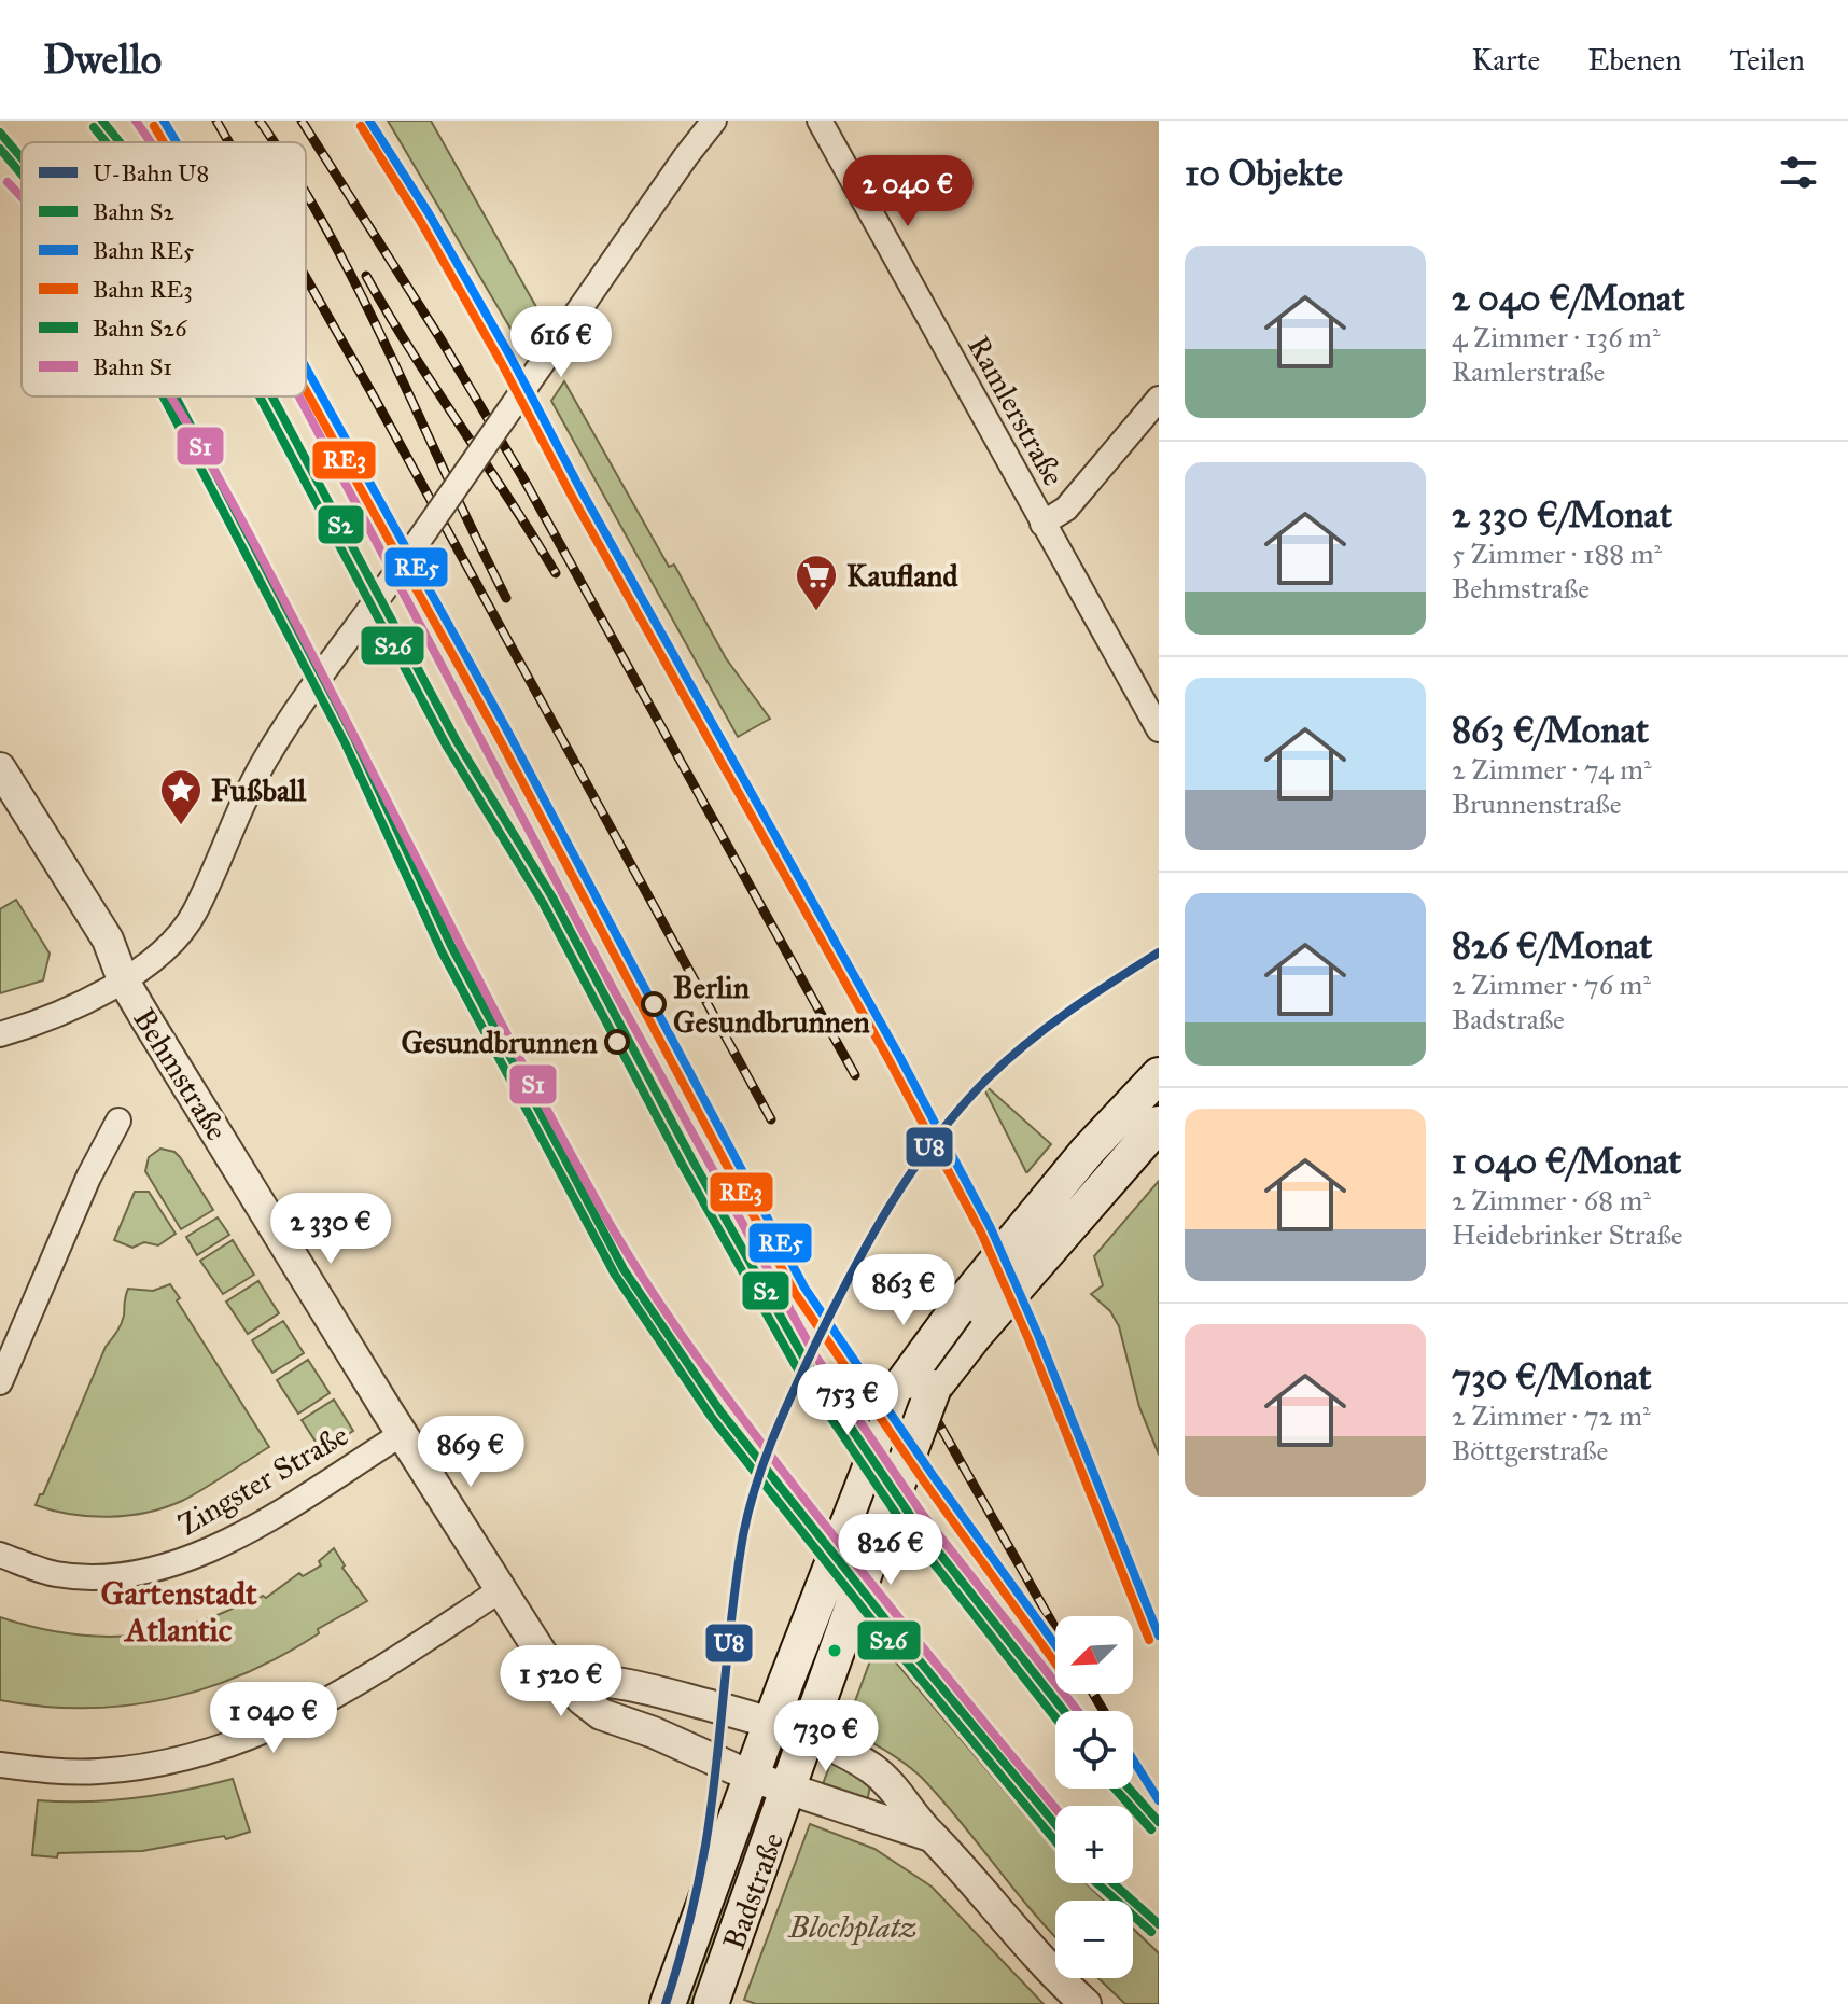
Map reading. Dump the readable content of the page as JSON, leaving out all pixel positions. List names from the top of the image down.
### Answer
{
  "streets": {
    "main road": ["Badstraße"],
    "street": ["Ramlerstraße", "Behmstraße", "Zingster Straße"]
  },
  "crossings": [
    ["Behmstraße", "Zingster Straße"],
    ["Behmstraße", "Badstraße"]
  ],
  "districts": ["Gartenstadt Atlantic"],
  "parks": ["Blochplatz"],
  "places": {
    "supermarket": ["Kaufland"],
    "place": ["Fußball"],
    "other": ["Berlin Gesundbrunnen", "Gesundbrunnen"]
  },
  "lines": [
    "rail line S2",
    "rail line RE5",
    "rail line S1",
    "rail line RE3",
    "rail line S26",
    "metro line U8"
  ],
  "legend": [
    "U-Bahn U8",
    "Bahn S2",
    "Bahn RE5",
    "Bahn RE3",
    "Bahn S26",
    "Bahn S1"
  ],
  "north": "bottom left",
  "page": {
    "header": "Dwello",
    "nav": ["Karte", "Ebenen", "Teilen"],
    "heading": "10 Objekte",
    "price": [
      "2 040 €",
      "616 €",
      "2 330 €",
      "863 €",
      "753 €",
      "869 €",
      "826 €",
      "1 520 €",
      "1 040 €",
      "730 €"
    ],
    "list": [
      {
        "name": "2 040 €/Monat",
        "note": "4 Zimmer · 136 m² · Ramlerstraße"
      },
      {
        "name": "2 330 €/Monat",
        "note": "5 Zimmer · 188 m² · Behmstraße"
      },
      {
        "name": "863 €/Monat",
        "note": "2 Zimmer · 74 m² · Brunnenstraße"
      },
      {
        "name": "826 €/Monat",
        "note": "2 Zimmer · 76 m² · Badstraße"
      },
      {
        "name": "1 040 €/Monat",
        "note": "2 Zimmer · 68 m² · Heidebrinker Straße"
      },
      {
        "name": "730 €/Monat",
        "note": "2 Zimmer · 72 m² · Böttgerstraße"
      }
    ],
    "map_buttons": ["+", "−"]
  }
}
